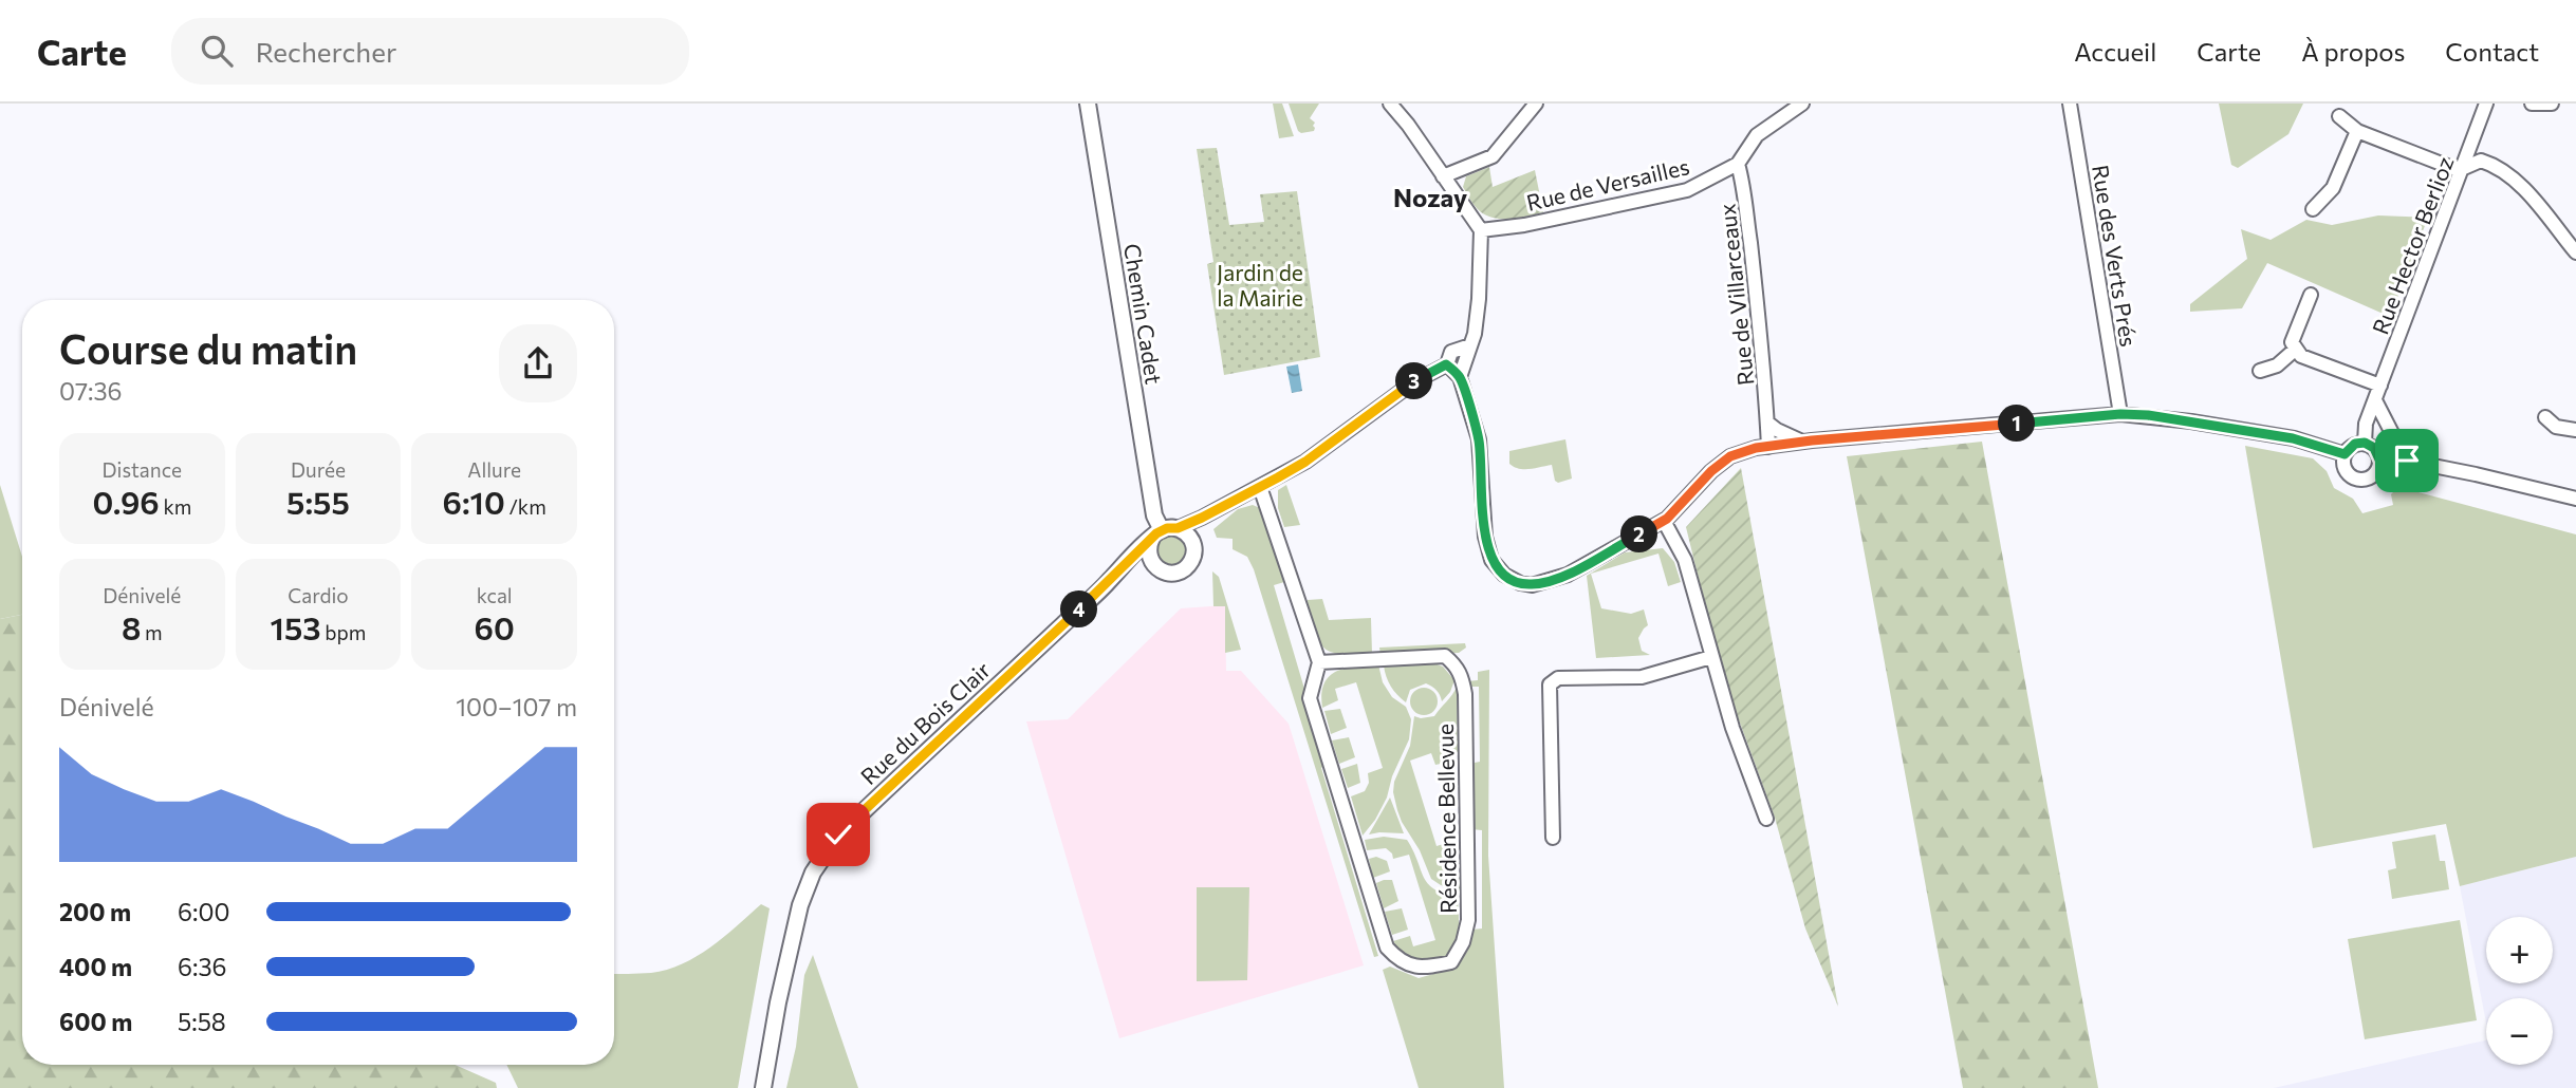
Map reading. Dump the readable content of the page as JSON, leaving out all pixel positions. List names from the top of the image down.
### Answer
{
  "streets": {
    "street": [
      "Rue de Versailles",
      "Rue Hector Berlioz",
      "Rue des Verts Prés",
      "Rue de Villarceaux",
      "Chemin Cadet",
      "Rue du Bois Clair",
      "Résidence Bellevue"
    ]
  },
  "crossings": [
    ["Rue de Versailles", "Rue de Villarceaux"],
    ["Chemin Cadet", "Rue du Bois Clair"]
  ],
  "districts": ["Nozay"],
  "parks": ["Jardin de la Mairie"],
  "page": {
    "header": "Carte",
    "search": "Rechercher",
    "nav": [
      "Accueil",
      "Carte",
      "À propos",
      "Contact"
    ],
    "heading": ["Course du matin", "07:36"],
    "pins": [
      "3",
      "1",
      "2",
      "4"
    ],
    "stats": [
      ["Distance", "0.96 km"],
      ["Durée", "5:55"],
      ["Allure", "6:10 /km"],
      ["Dénivelé", "8 m"],
      ["Cardio", "153 bpm"],
      ["kcal", "60"]
    ],
    "chart": ["Dénivelé", "100–107 m"],
    "list": [
      {
        "name": "200 m",
        "note": "6:00"
      },
      {
        "name": "400 m",
        "note": "6:36"
      },
      {
        "name": "600 m",
        "note": "5:58"
      }
    ],
    "map_buttons": ["+", "−"]
  }
}
